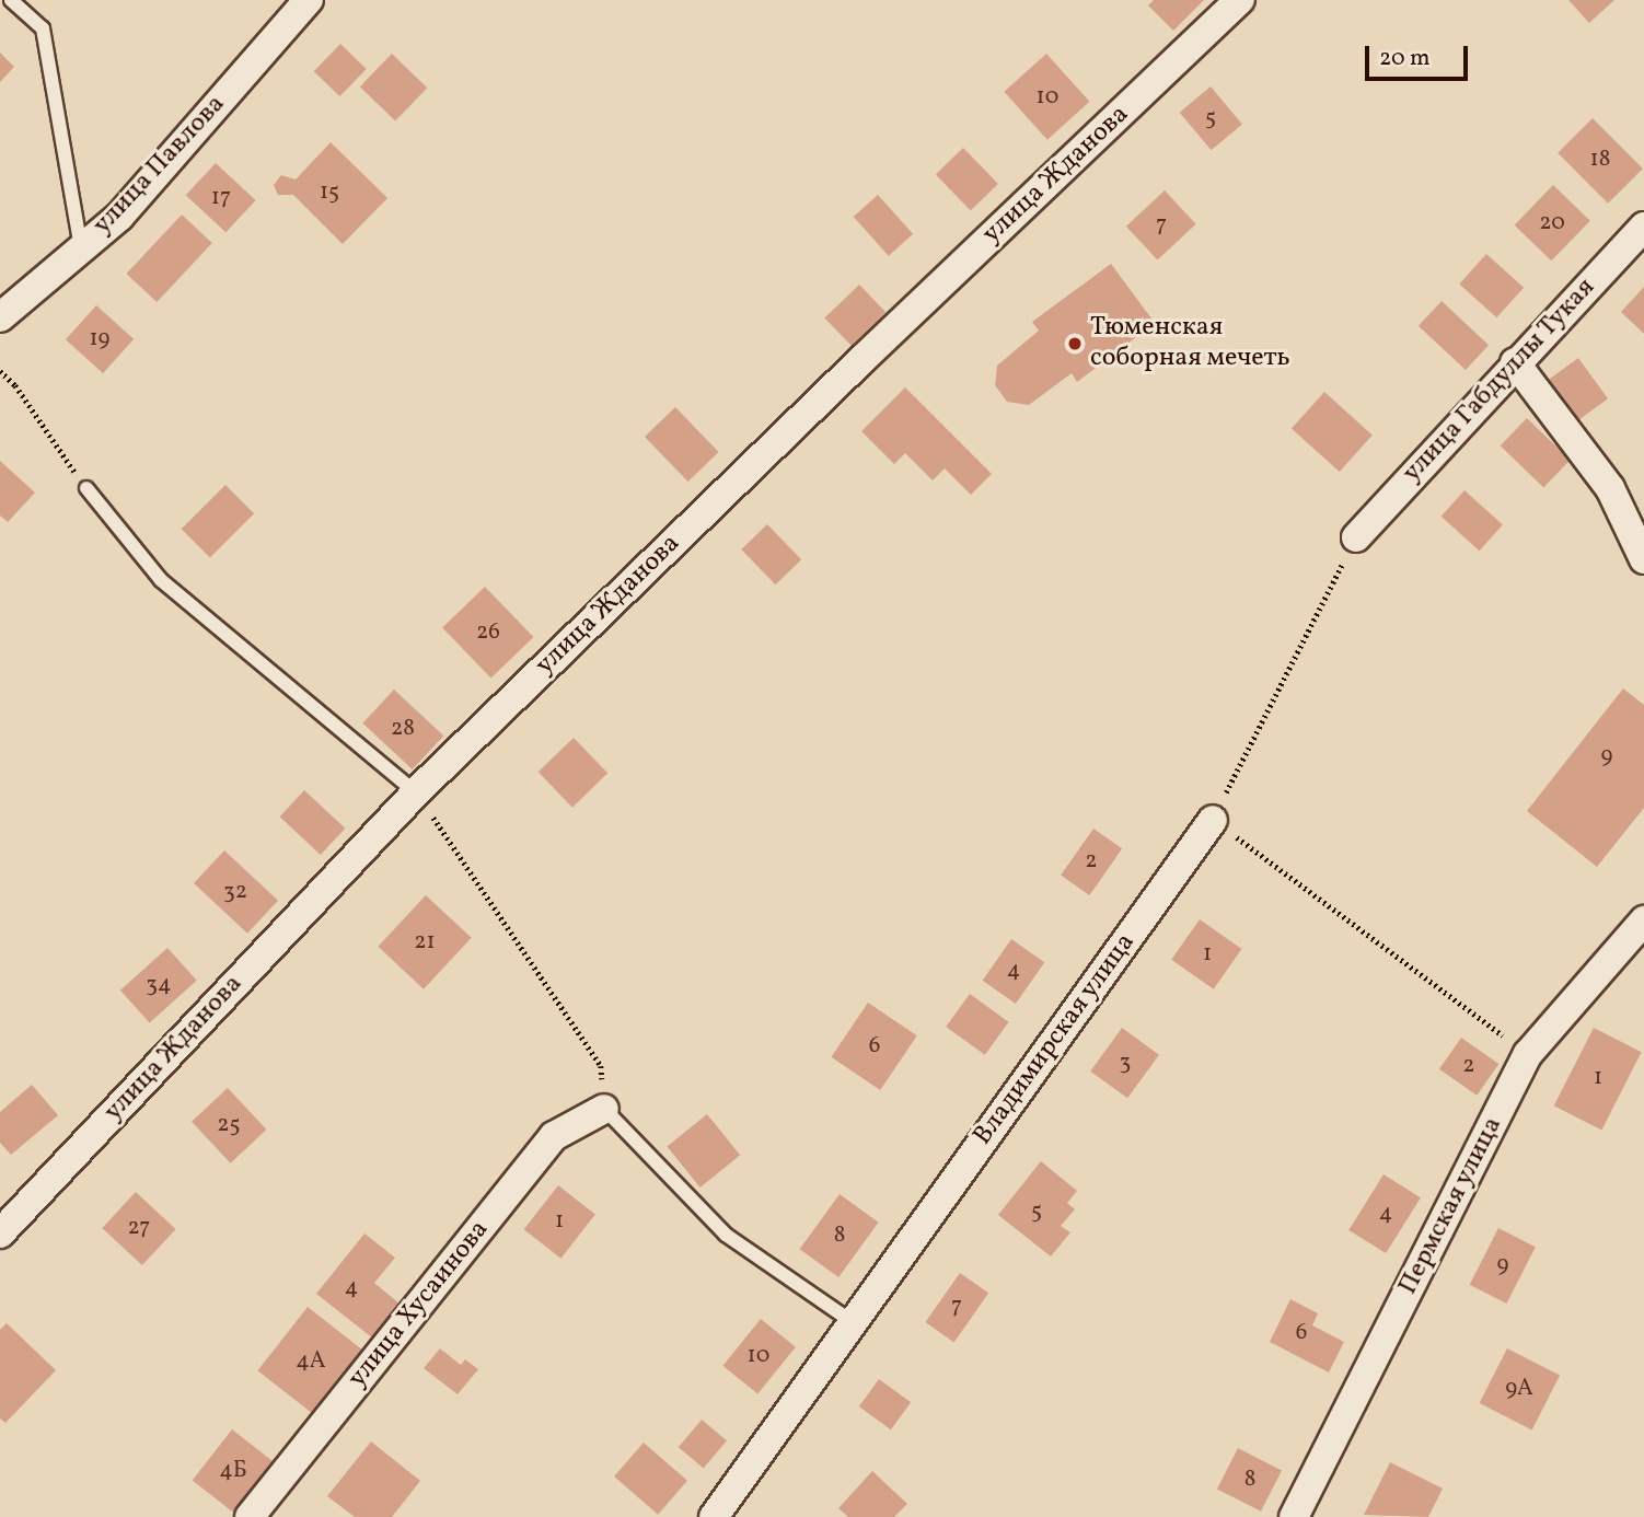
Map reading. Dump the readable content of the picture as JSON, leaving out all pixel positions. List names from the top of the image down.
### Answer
{
  "streets": {
    "street": [
      "улица Павлова",
      "улица Жданова",
      "улица Габдуллы Тукая",
      "Владимирская улица",
      "Пермская улица",
      "улица Хусаинова"
    ]
  },
  "places": ["Тюменская соборная мечеть"],
  "house_numbers": [
    "10",
    "5",
    "18",
    "15",
    "17",
    "20",
    "7",
    "19",
    "26",
    "28",
    "9",
    "2",
    "32",
    "21",
    "1",
    "4",
    "34",
    "6",
    "3",
    "2",
    "1",
    "25",
    "5",
    "4",
    "1",
    "27",
    "8",
    "9",
    "4",
    "7",
    "6",
    "10",
    "4А",
    "9А",
    "4Б",
    "8"
  ],
  "scale_bar": "20 m"
}
